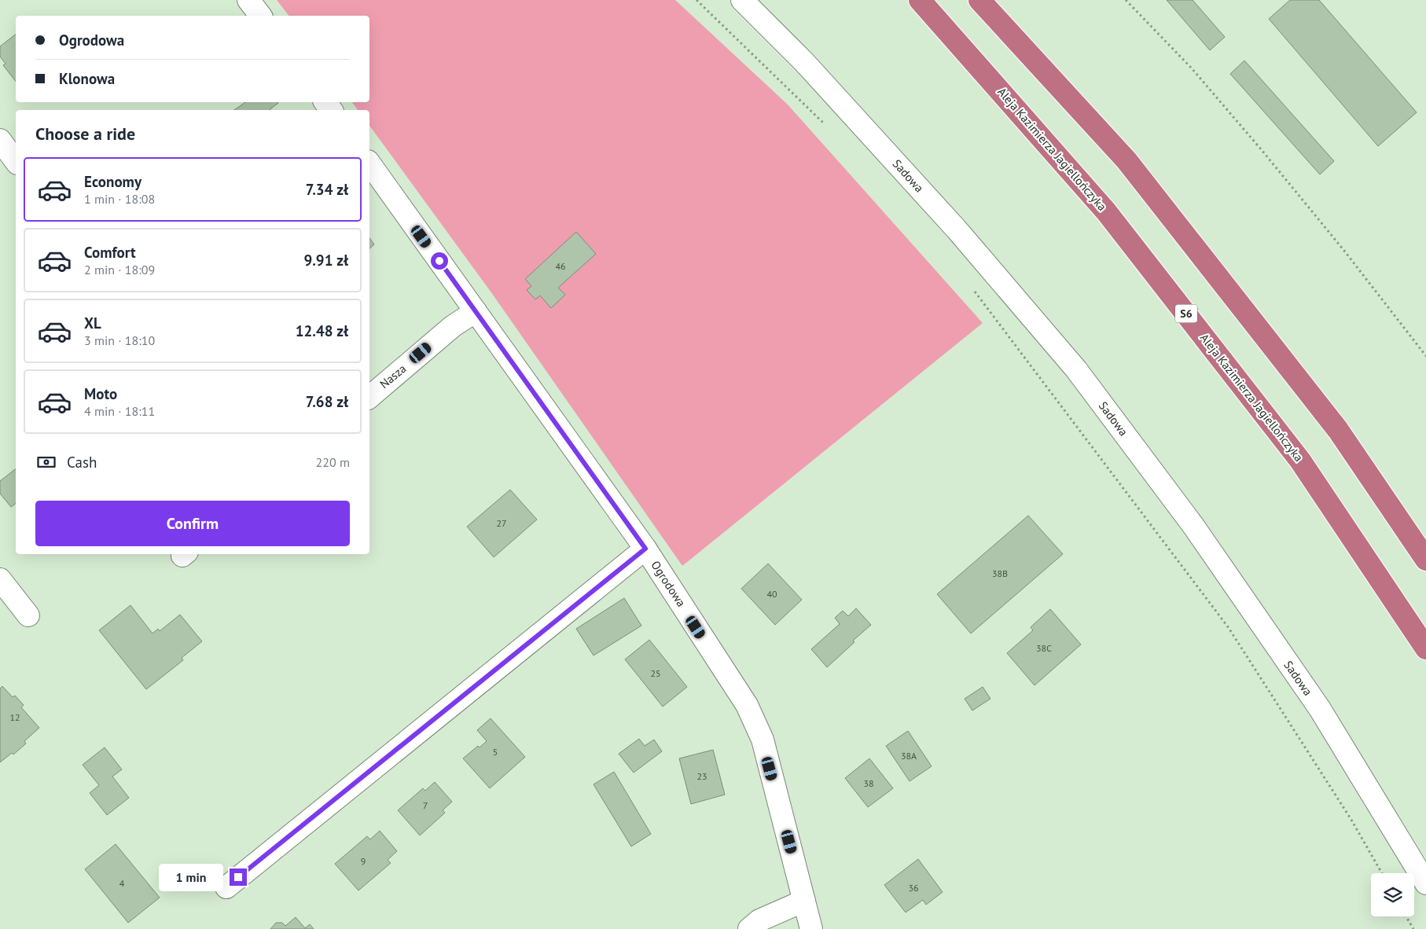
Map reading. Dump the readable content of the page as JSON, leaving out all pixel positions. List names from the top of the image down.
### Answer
{
  "streets": {
    "highway": ["Aleja Kazimierza Jagiellończyka", "S6"],
    "street": ["Sadowa", "Nasza", "Ogrodowa"]
  },
  "crossings": [
    ["Nasza", "Ogrodowa"]
  ],
  "house_numbers": [
    "46",
    "27",
    "38B",
    "40",
    "38C",
    "25",
    "12",
    "5",
    "38A",
    "23",
    "38",
    "7",
    "9",
    "4",
    "36"
  ],
  "page": {
    "banner": ["Ogrodowa", "Klonowa"],
    "heading": "Choose a ride",
    "list": [
      {
        "name": "Economy",
        "note": "1 min · 18:08",
        "value": "7.34 zł"
      },
      {
        "name": "Comfort",
        "note": "2 min · 18:09",
        "value": "9.91 zł"
      },
      {
        "name": "XL",
        "note": "3 min · 18:10",
        "value": "12.48 zł"
      },
      {
        "name": "Moto",
        "note": "4 min · 18:11",
        "value": "7.68 zł"
      }
    ],
    "pay": ["Cash", "220 m"],
    "buttons": "Confirm",
    "bubble": "1 min"
  }
}
